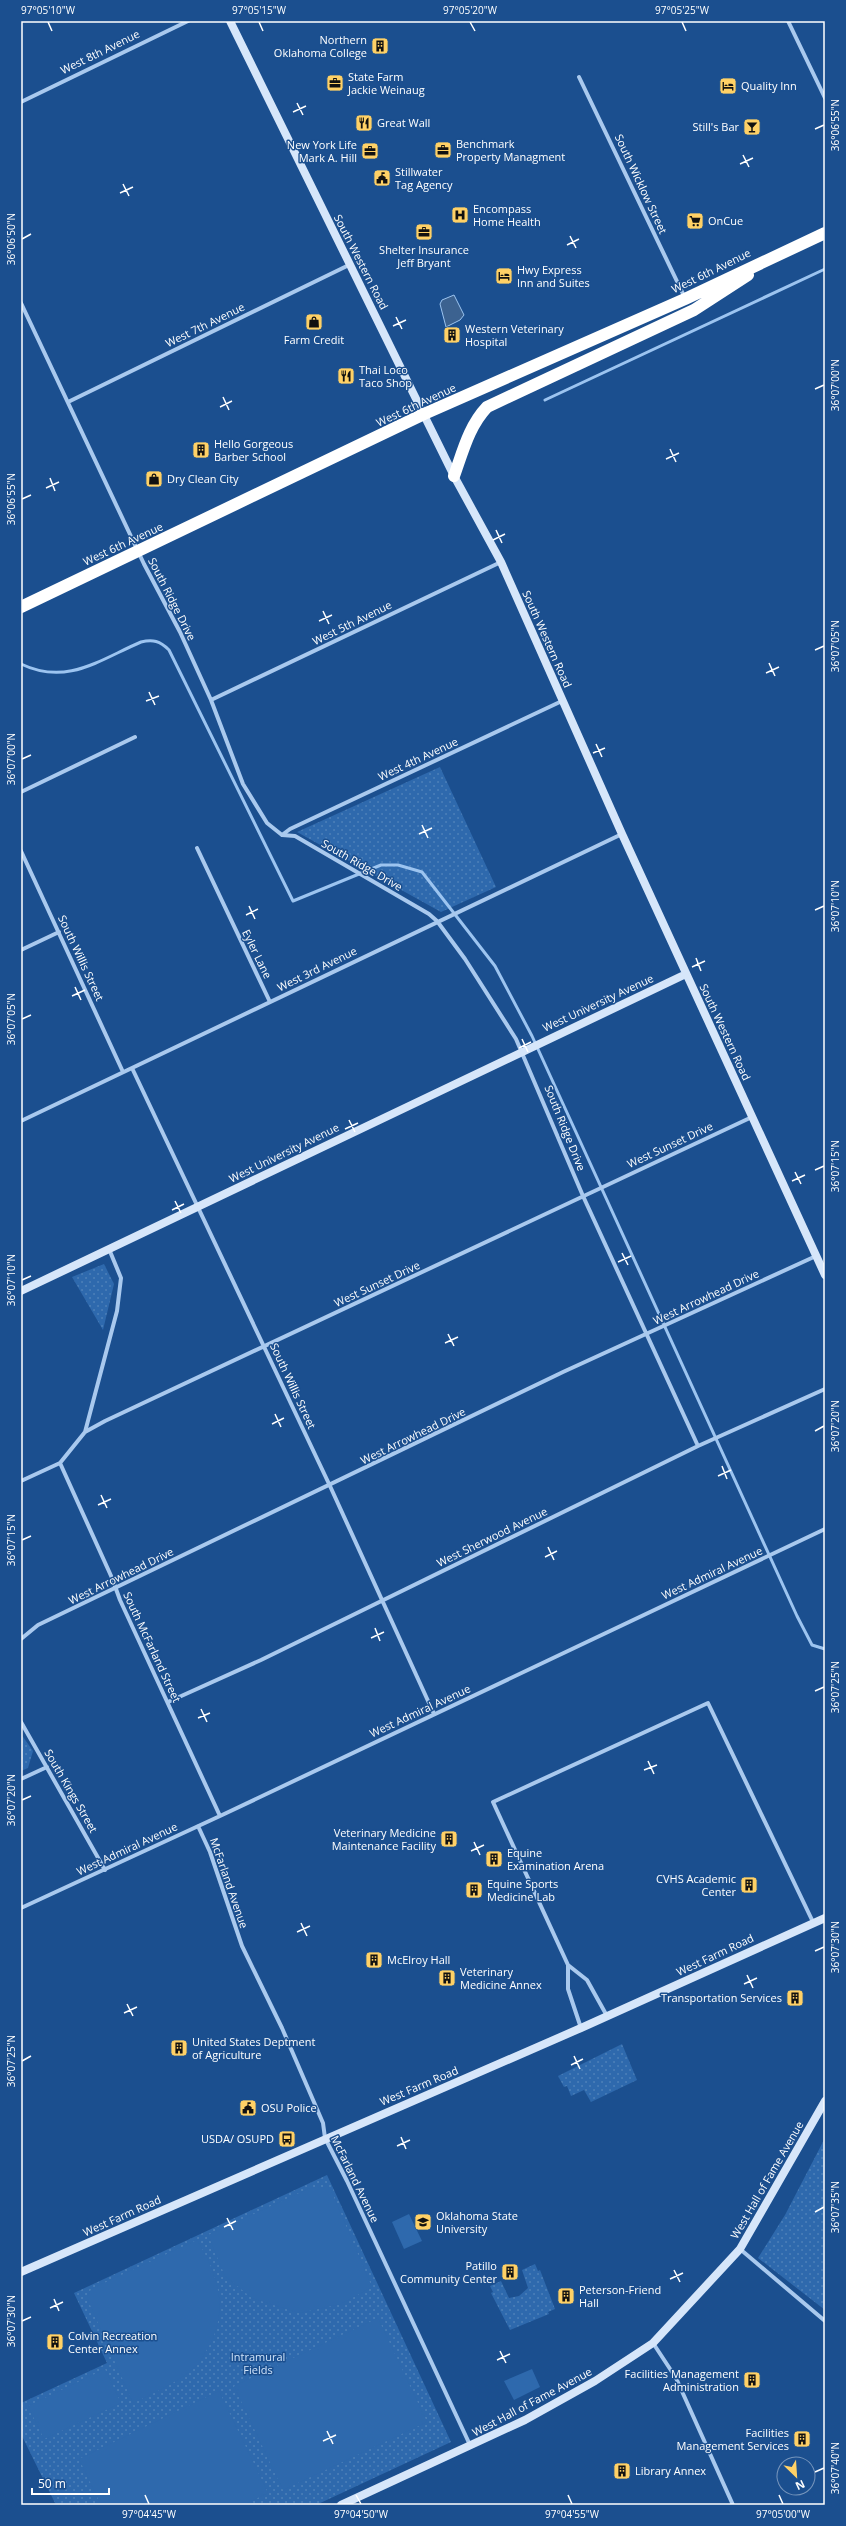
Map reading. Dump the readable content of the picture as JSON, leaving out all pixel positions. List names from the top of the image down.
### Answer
{
  "streets": {
    "highway": ["West 6th Avenue"],
    "main road": [
      "South Western Road",
      "West University Avenue",
      "West Farm Road",
      "West Hall of Fame Avenue"
    ],
    "street": [
      "West 8th Avenue",
      "South Wicklow Street",
      "West 7th Avenue",
      "South Ridge Drive",
      "West 5th Avenue",
      "West 4th Avenue",
      "Eyler Lane",
      "South Willis Street",
      "West 3rd Avenue",
      "West Sunset Drive",
      "West Arrowhead Drive",
      "West Sherwood Avenue",
      "West Admiral Avenue",
      "South McFarland Street",
      "South Kings Street",
      "McFarland Avenue"
    ]
  },
  "crossings": [
    ["South Wicklow Street", "West 6th Avenue"],
    ["South Western Road", "West 6th Avenue"],
    ["South Western Road", "West 7th Avenue"],
    ["South Western Road", "West 5th Avenue"],
    ["South Western Road", "West 4th Avenue"],
    ["South Western Road", "West 3rd Avenue"],
    ["South Western Road", "West University Avenue"],
    ["South Western Road", "West Sunset Drive"],
    ["South Western Road", "West Arrowhead Drive"],
    ["West 6th Avenue", "South Ridge Drive"],
    ["West 7th Avenue", "South Ridge Drive"],
    ["South Ridge Drive", "West 5th Avenue"],
    ["South Ridge Drive", "West 4th Avenue"],
    ["South Ridge Drive", "West 3rd Avenue"],
    ["South Ridge Drive", "West University Avenue"],
    ["South Ridge Drive", "West Sunset Drive"],
    ["South Ridge Drive", "West Arrowhead Drive"],
    ["South Ridge Drive", "West Sherwood Avenue"],
    ["Eyler Lane", "West 3rd Avenue"],
    ["South Willis Street", "West 3rd Avenue"],
    ["South Willis Street", "West University Avenue"],
    ["South Willis Street", "West Sunset Drive"],
    ["South Willis Street", "West Arrowhead Drive"],
    ["South Willis Street", "West Sherwood Avenue"],
    ["South Willis Street", "West Admiral Avenue"],
    ["West Sunset Drive", "South McFarland Street"],
    ["West Arrowhead Drive", "South McFarland Street"],
    ["West Sherwood Avenue", "South McFarland Street"],
    ["West Admiral Avenue", "South McFarland Street"],
    ["West Admiral Avenue", "South Kings Street"],
    ["West Admiral Avenue", "McFarland Avenue"],
    ["McFarland Avenue", "West Farm Road"],
    ["McFarland Avenue", "West Hall of Fame Avenue"]
  ],
  "parks": ["Intramural Fields"],
  "places": {
    "building": [
      "Northern Oklahoma College",
      "Western Veterinary Hospital",
      "Hello Gorgeous Barber School",
      "Veterinary Medicine Maintenance Facility",
      "Equine Examination Arena",
      "CVHS Academic Center",
      "Equine Sports Medicine Lab",
      "McElroy Hall",
      "Veterinary Medicine Annex",
      "Transportation Services",
      "United States Deptment of Agriculture",
      "Patillo Community Center",
      "Peterson-Friend Hall",
      "Colvin Recreation Center Annex",
      "Facilities Management Administration",
      "Facilities Management Services",
      "Library Annex"
    ],
    "office": [
      "State Farm Jackie Weinaug",
      "Benchmark Property Managment",
      "New York Life Mark A. Hill",
      "Shelter Insurance Jeff Bryant"
    ],
    "hotel": ["Quality Inn", "Hwy Express Inn and Suites"],
    "restaurant": ["Great Wall", "Thai Loco Taco Shop"],
    "bar": ["Still's Bar"],
    "public building": ["Stillwater Tag Agency", "OSU Police"],
    "hospital": ["Encompass Home Health"],
    "supermarket": ["OnCue"],
    "shop": ["Farm Credit", "Dry Clean City"],
    "bus stop": ["USDA/ OSUPD"],
    "school or university": ["Oklahoma State University"]
  },
  "scale_bar": "50 m",
  "north": "bottom right",
  "coordinates": [
    "97°05'10\"W",
    "97°05'15\"W",
    "97°05'20\"W",
    "97°05'25\"W",
    "36°06'55\"N",
    "36°06'50\"N",
    "36°07'00\"N",
    "36°07'05\"N",
    "36°07'10\"N",
    "36°07'15\"N",
    "36°07'20\"N",
    "36°07'25\"N",
    "36°07'30\"N",
    "36°07'35\"N",
    "36°07'40\"N",
    "97°04'45\"W",
    "97°04'50\"W",
    "97°04'55\"W",
    "97°05'00\"W"
  ]
}
